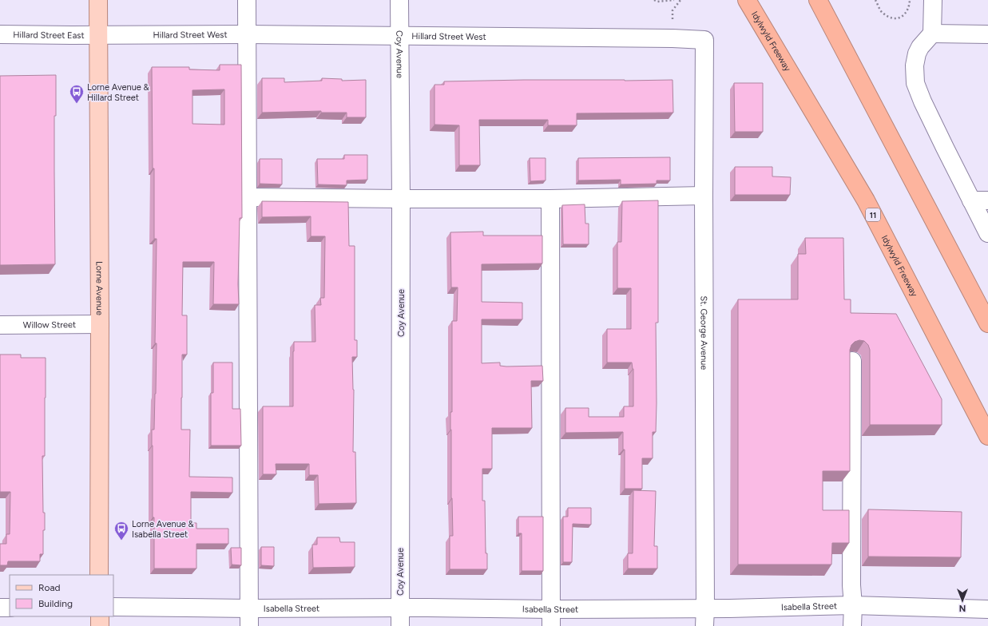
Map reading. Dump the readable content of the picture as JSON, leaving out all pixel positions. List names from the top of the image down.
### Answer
{
  "streets": {
    "highway": ["Idylwyld Freeway", "11"],
    "main road": ["Lorne Avenue"],
    "street": [
      "Hillard Street East",
      "Hillard Street West",
      "Coy Avenue",
      "Willow Street",
      "St. George Avenue",
      "Isabella Street"
    ]
  },
  "crossings": [
    ["Hillard Street East", "Hillard Street West"],
    ["Hillard Street East", "Lorne Avenue"],
    ["Hillard Street West", "Coy Avenue"],
    ["Hillard Street West", "Lorne Avenue"],
    ["Hillard Street West", "St. George Avenue"],
    ["Coy Avenue", "Isabella Street"],
    ["Lorne Avenue", "Willow Street"],
    ["St. George Avenue", "Isabella Street"]
  ],
  "places": {
    "bus stop": ["Lorne Avenue & Hillard Street", "Lorne Avenue & Isabella Street"]
  },
  "legend": ["Road", "Building"],
  "north": "bottom"
}
